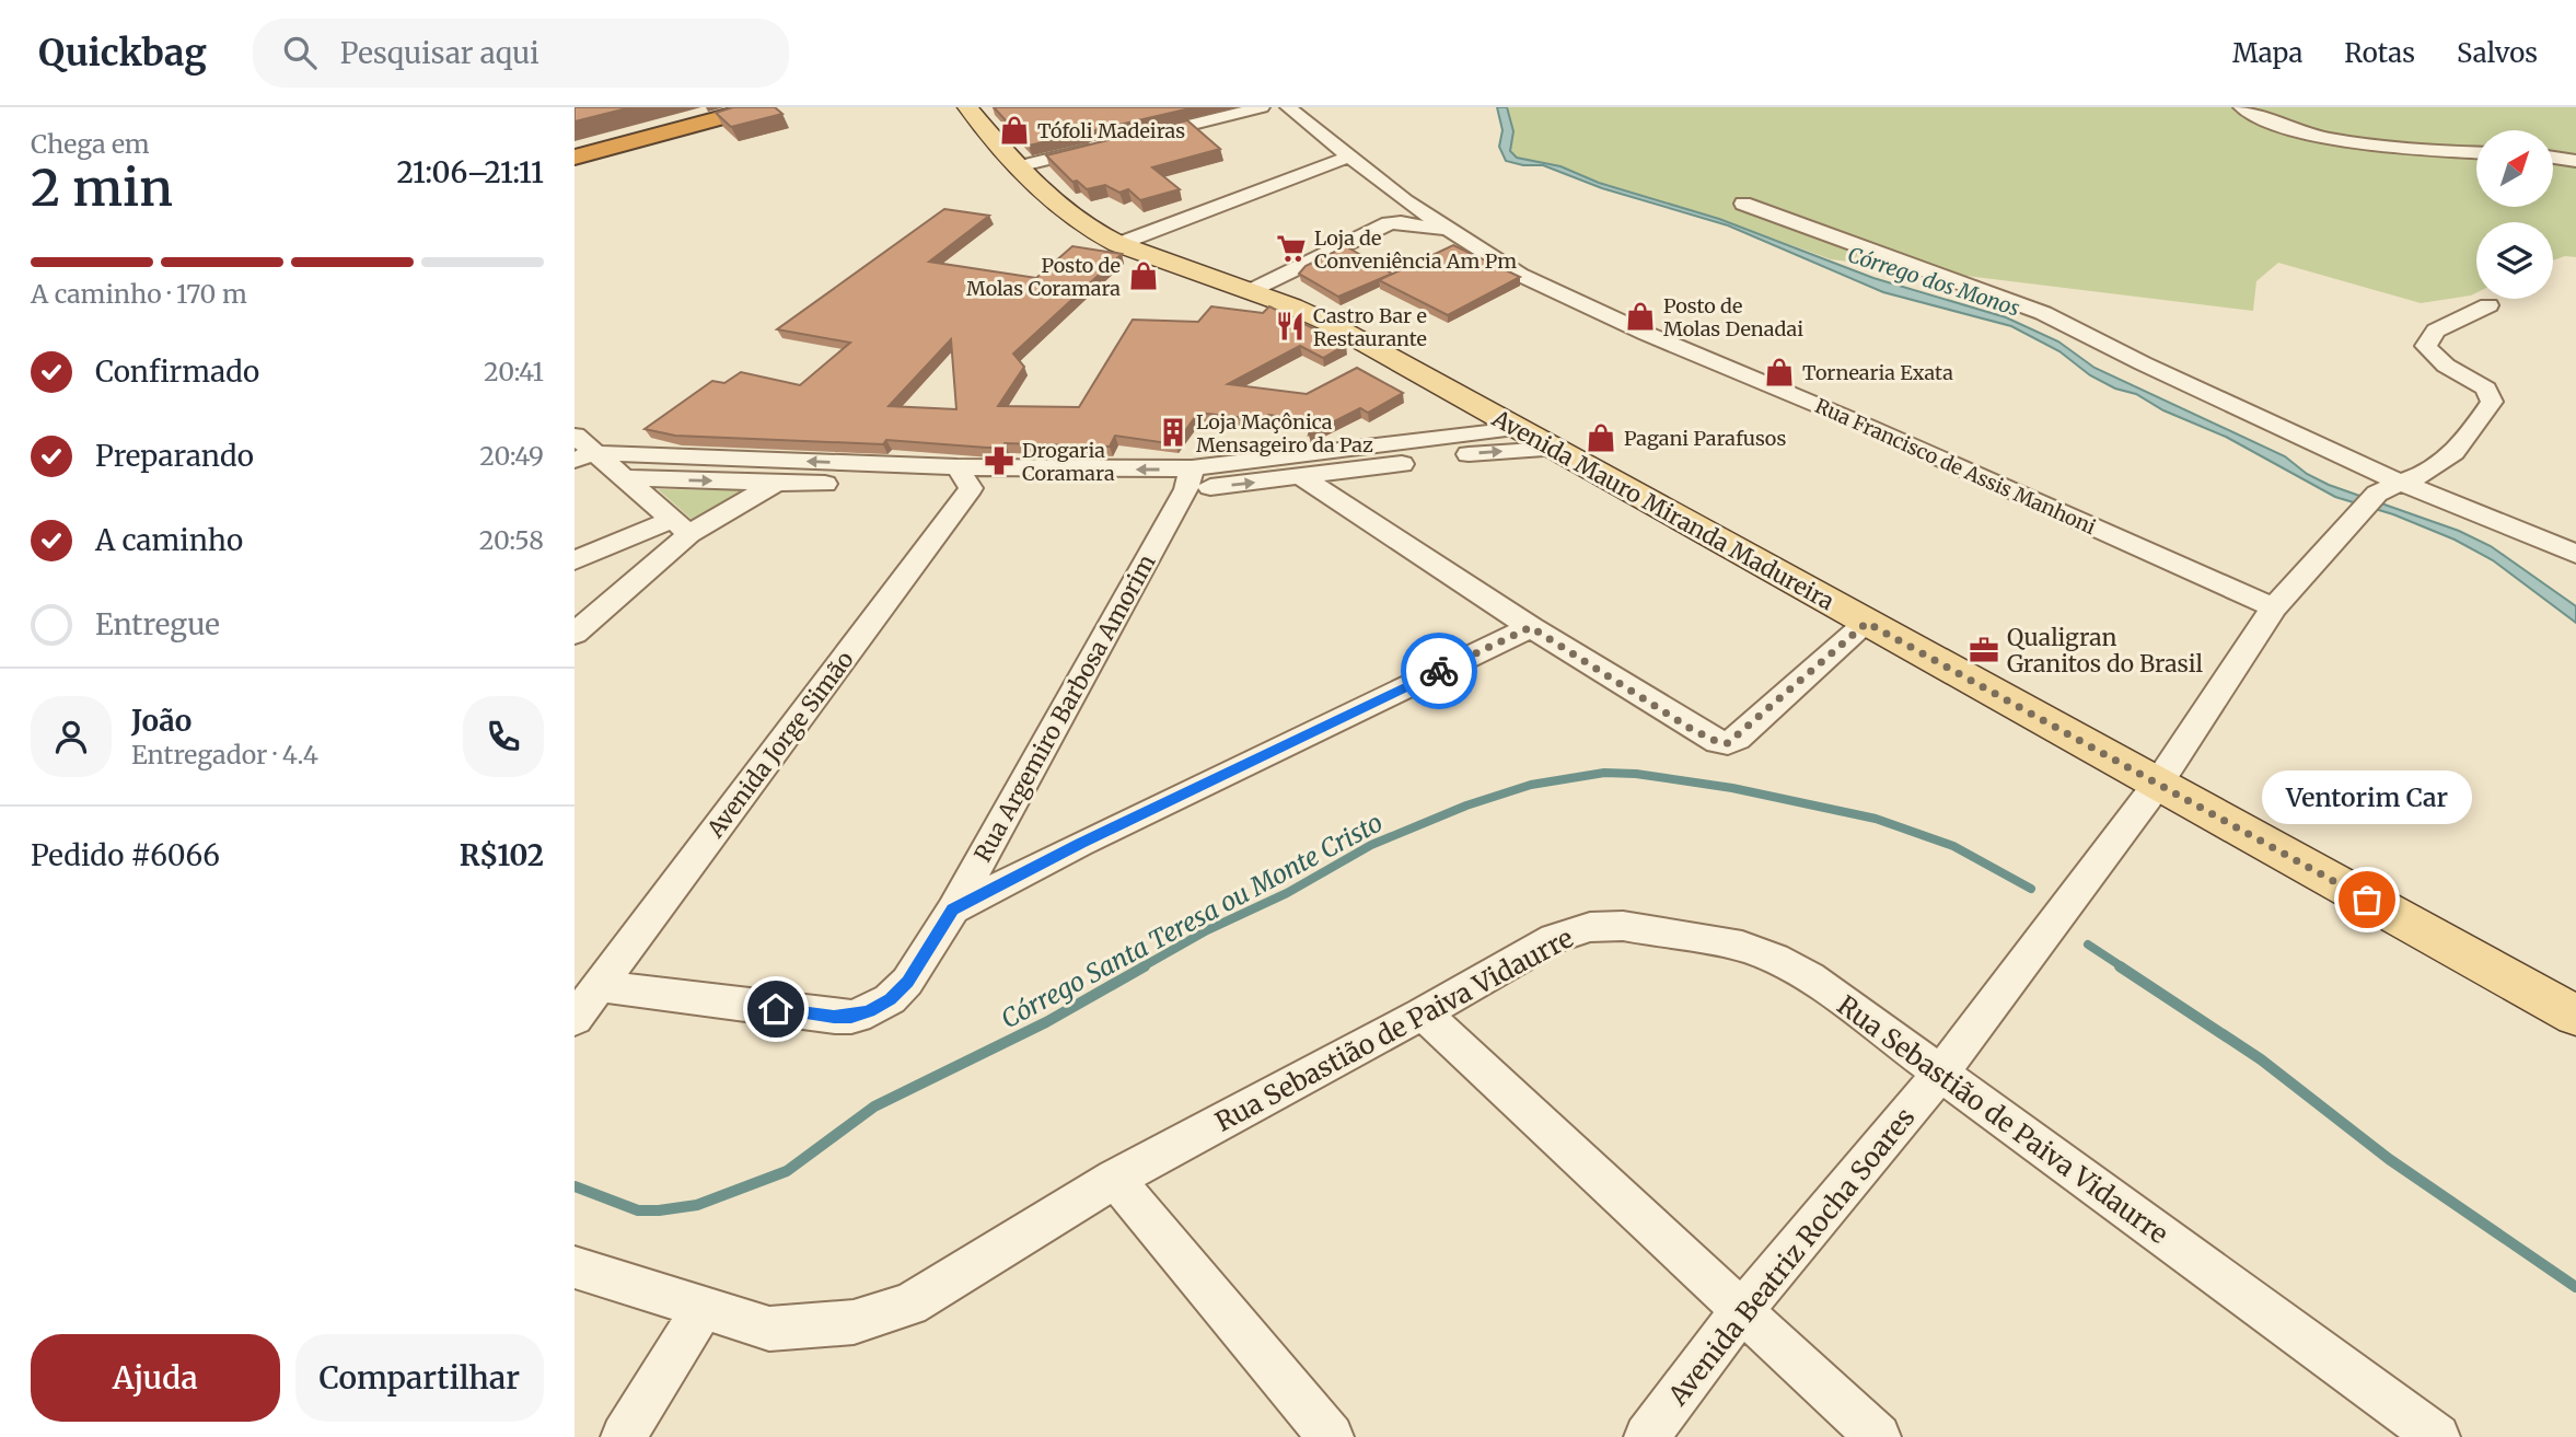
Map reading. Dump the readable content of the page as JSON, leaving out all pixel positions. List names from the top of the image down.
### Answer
{
  "streets": {
    "main road": ["Avenida Mauro Miranda Madureira"],
    "street": [
      "Rua Francisco de Assis Manhoni",
      "Rua Argemiro Barbosa Amorim",
      "Avenida Jorge Simão",
      "Rua Sebastião de Paiva Vidaurre",
      "Avenida Beatriz Rocha Soares"
    ]
  },
  "crossings": [
    ["Rua Francisco de Assis Manhoni", "Avenida Beatriz Rocha Soares"],
    ["Avenida Mauro Miranda Madureira", "Avenida Beatriz Rocha Soares"],
    ["Rua Argemiro Barbosa Amorim", "Avenida Jorge Simão"],
    ["Rua Sebastião de Paiva Vidaurre", "Avenida Beatriz Rocha Soares"]
  ],
  "water": ["Córrego dos Monos", "Córrego Santa Teresa ou Monte Cristo"],
  "places": {
    "shop": [
      "Tófoli Madeiras",
      "Posto de Molas Coramara",
      "Posto de Molas Denadai",
      "Tornearia Exata",
      "Pagani Parafusos"
    ],
    "supermarket": ["Loja de Conveniência Am Pm"],
    "restaurant": ["Castro Bar e Restaurante"],
    "building": ["Loja Maçônica Mensageiro da Paz"],
    "pharmacy": ["Drogaria Coramara"],
    "office": ["Qualigran Granitos do Brasil"],
    "other": ["Ventorim Car"]
  },
  "north": "top right",
  "page": {
    "header": "Quickbag",
    "search": "Pesquisar aqui",
    "nav": ["Mapa", "Rotas", "Salvos"],
    "heading": ["2 min", "Chega em", "21:06–21:11"],
    "panel": [
      "João",
      "Entregador · 4.4",
      "Pedido #6066",
      "R$102"
    ],
    "bar": "A caminho · 170 m",
    "list": [
      ["Confirmado", "20:41"],
      ["Preparando", "20:49"],
      ["A caminho", "20:58"],
      "Entregue"
    ],
    "bubble": "Ventorim Car",
    "buttons": ["Ajuda", "Compartilhar"]
  }
}
